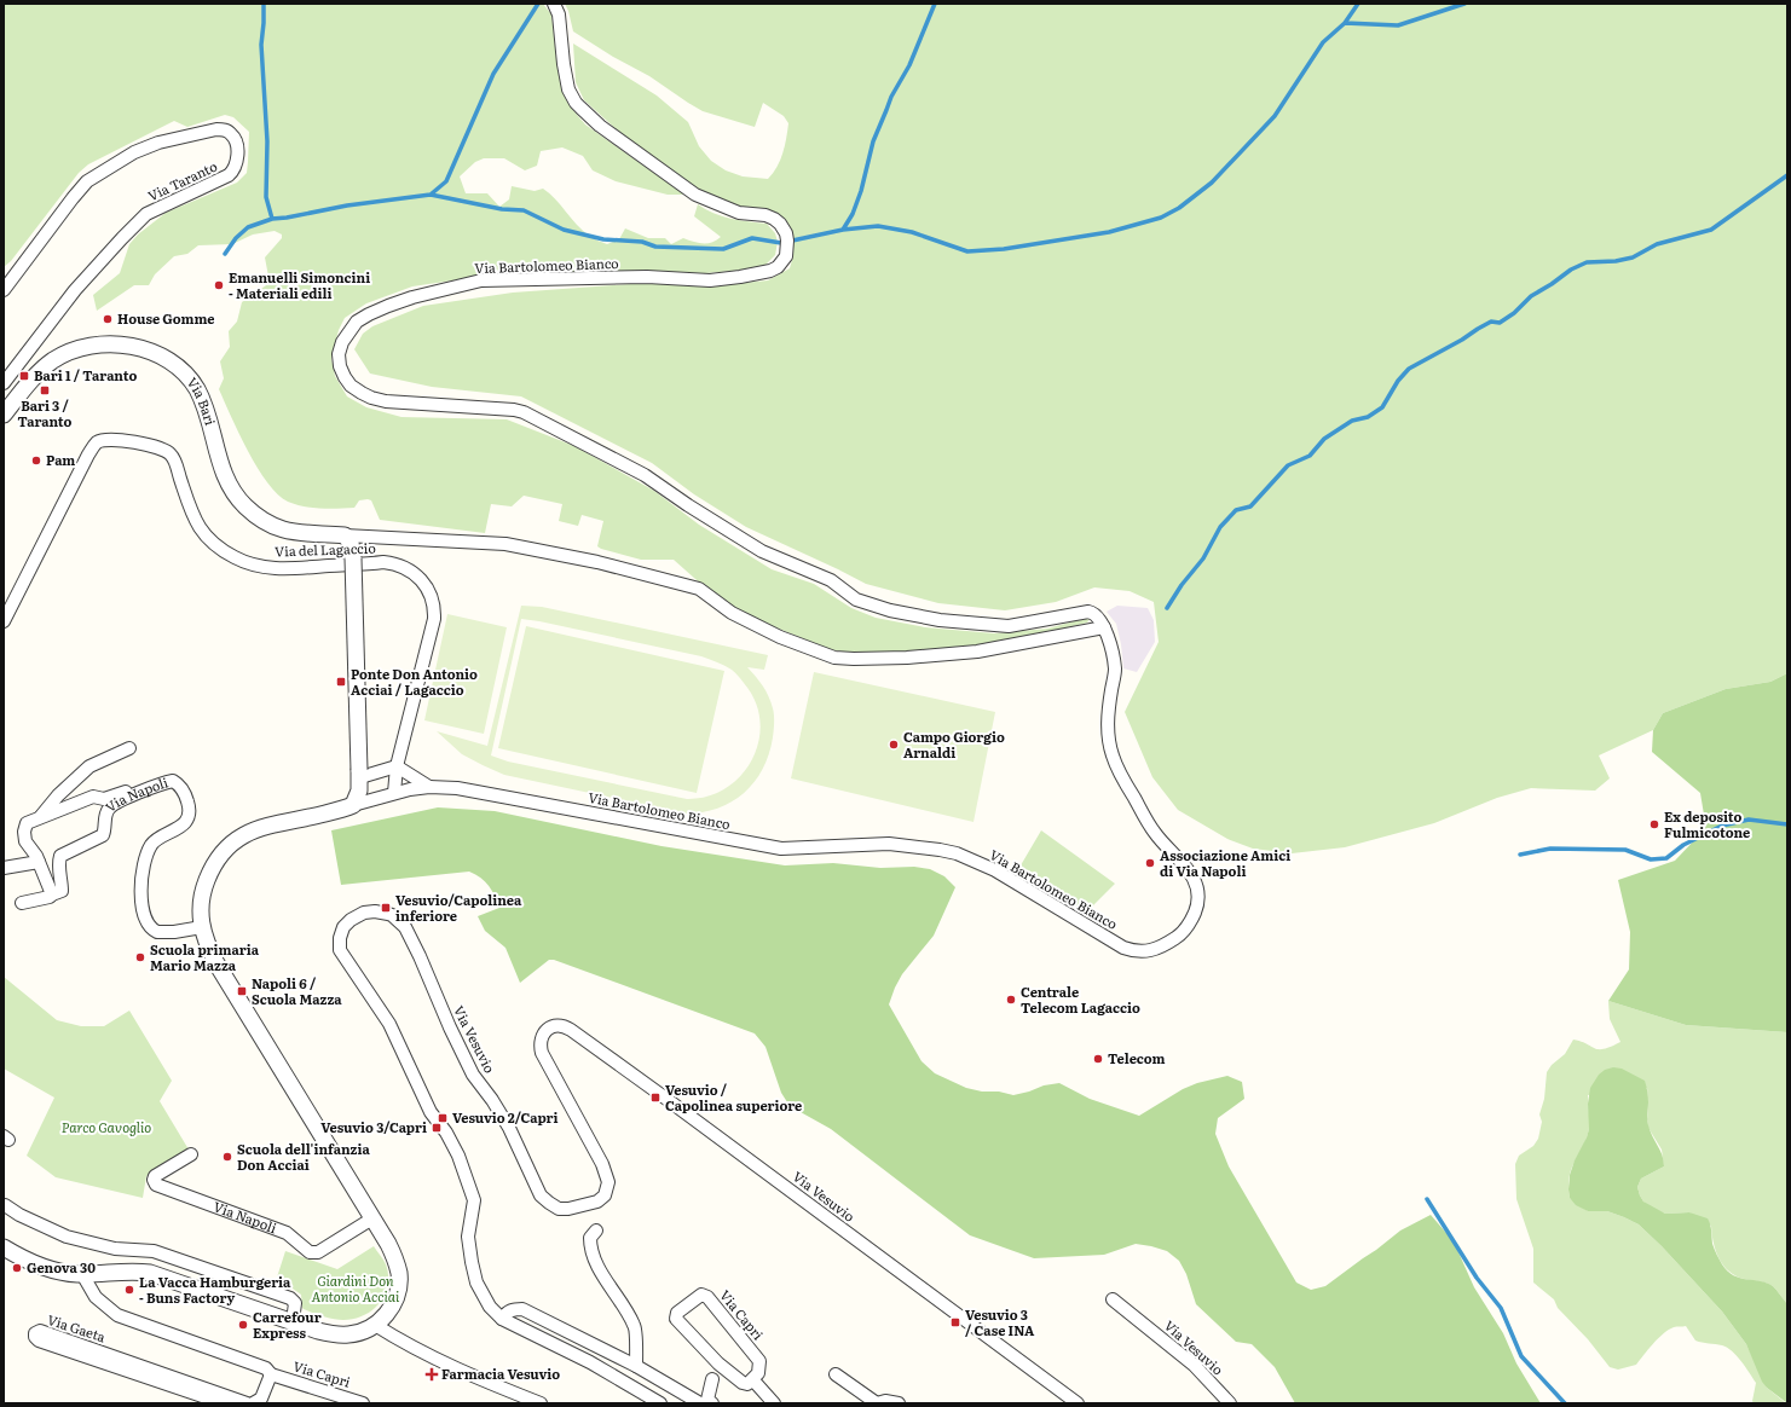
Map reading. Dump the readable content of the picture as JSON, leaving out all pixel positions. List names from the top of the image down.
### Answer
{
  "streets": {
    "street": [
      "Via Taranto",
      "Via Bartolomeo Bianco",
      "Via Bari",
      "Via del Lagaccio",
      "Via Napoli",
      "Via Vesuvio",
      "Via Capri",
      "Via Gaeta"
    ]
  },
  "crossings": [
    ["Via Bartolomeo Bianco", "Via del Lagaccio"],
    ["Via Capri", "Via Gaeta"]
  ],
  "parks": ["Parco Gavoglio", "Giardini Don Antonio Acciai"],
  "places": {
    "other": [
      "Emanuelli Simoncini - Materiali edili",
      "House Gomme",
      "Pam",
      "Campo Giorgio Arnaldi",
      "Ex deposito Fulmicotone",
      "Associazione Amici di Via Napoli",
      "Scuola primaria Mario Mazza",
      "Centrale Telecom Lagaccio",
      "Telecom",
      "Scuola dell'infanzia Don Acciai",
      "Genova 30",
      "La Vacca Hamburgeria - Buns Factory",
      "Carrefour Express"
    ],
    "transit": [
      "Bari 1 / Taranto",
      "Bari 3 / Taranto",
      "Ponte Don Antonio Acciai / Lagaccio",
      "Vesuvio/Capolinea inferiore",
      "Napoli 6 / Scuola Mazza",
      "Vesuvio / Capolinea superiore",
      "Vesuvio 2/Capri",
      "Vesuvio 3/Capri",
      "Vesuvio 3 / Case INA"
    ],
    "health": ["Farmacia Vesuvio"]
  }
}
